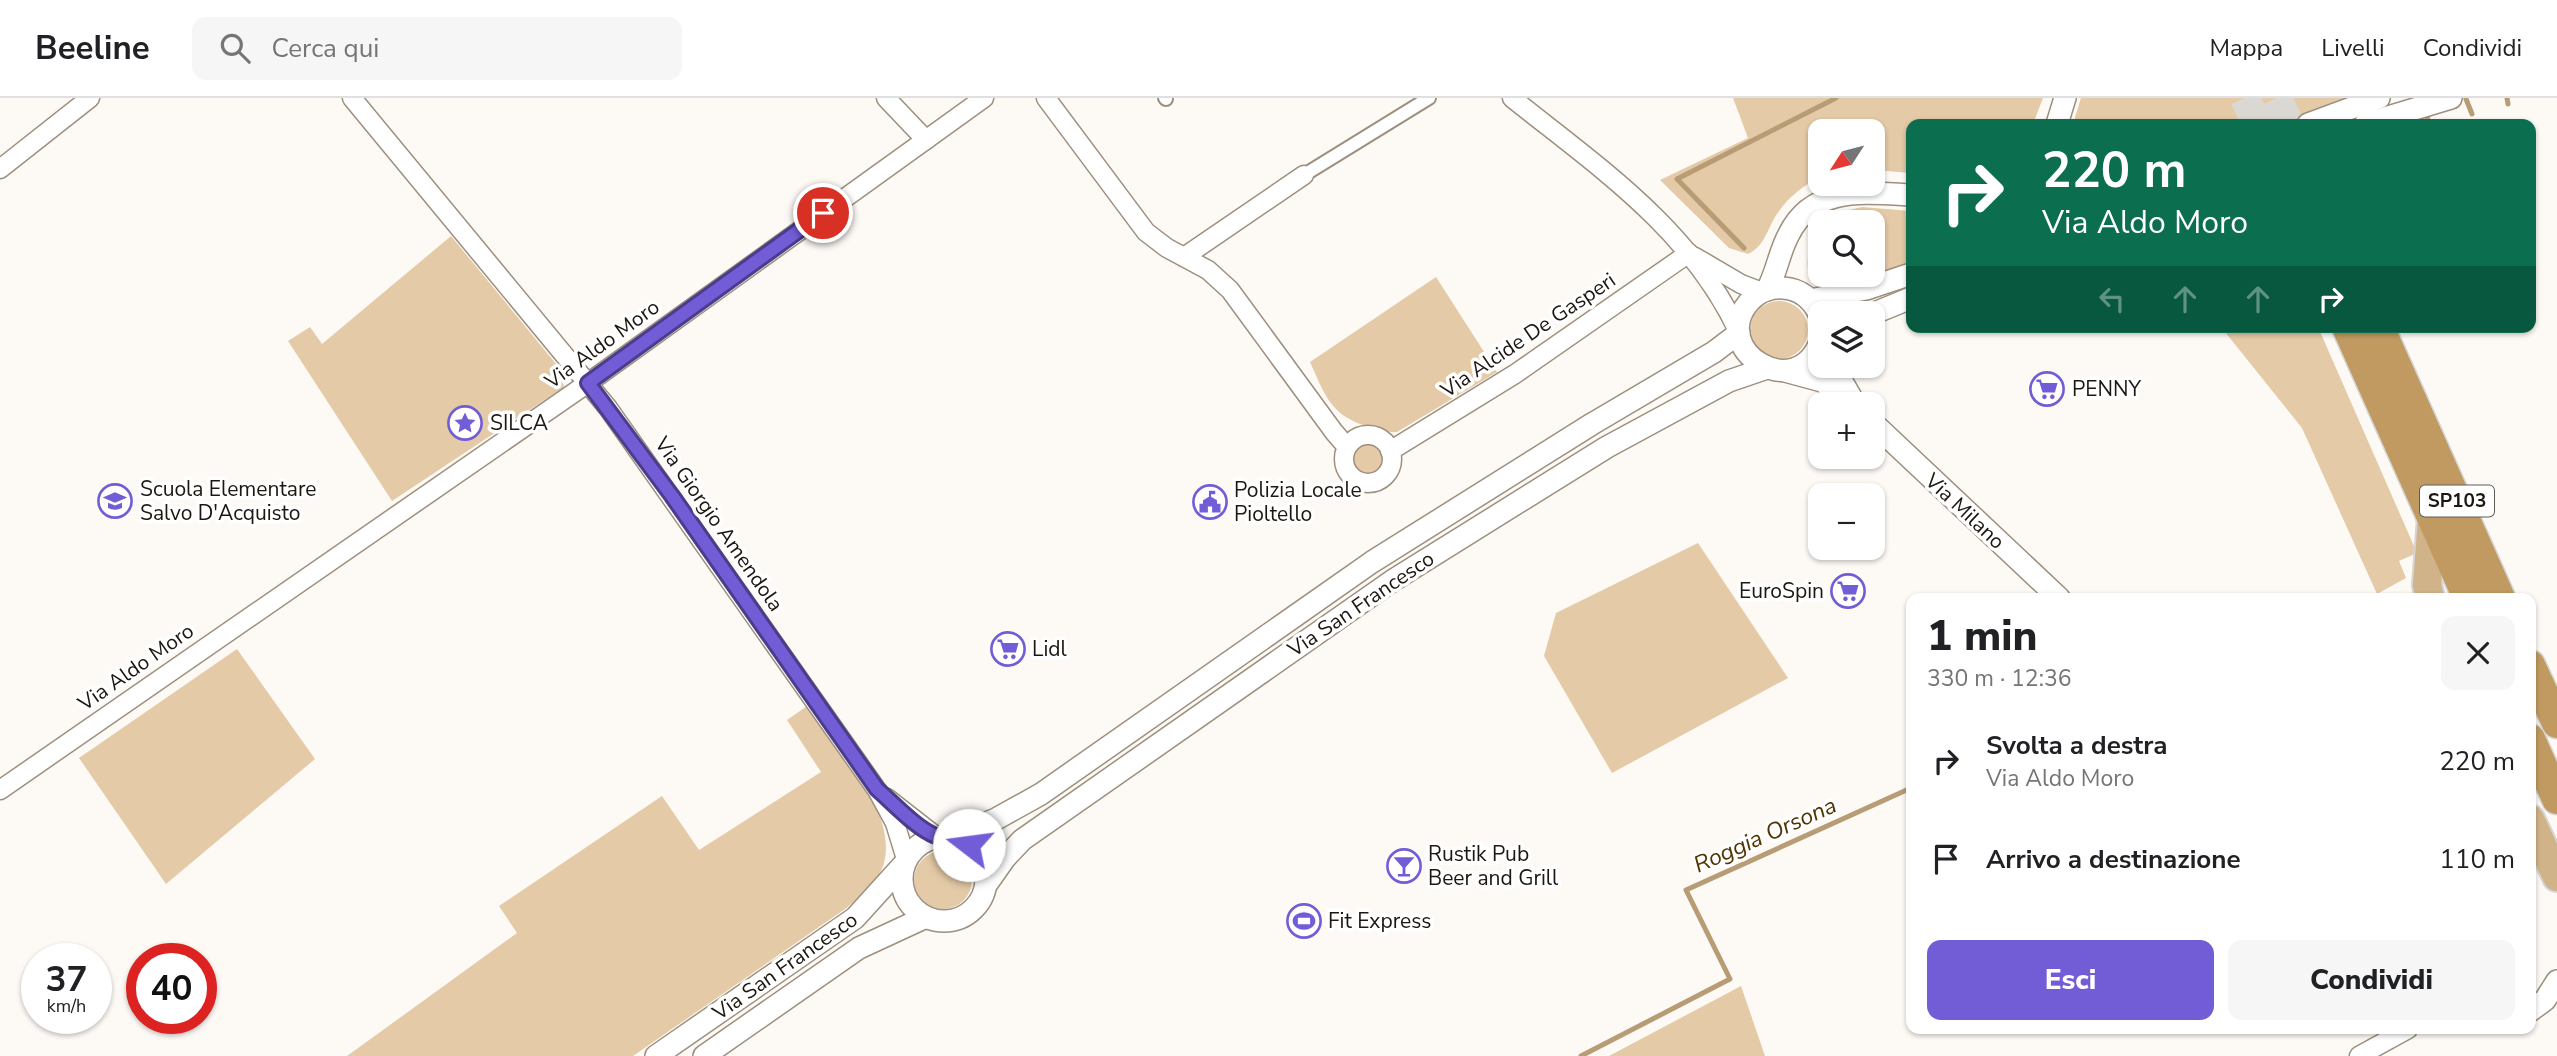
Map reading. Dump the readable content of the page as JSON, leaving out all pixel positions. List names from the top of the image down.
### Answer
{
  "streets": {
    "highway": ["SP103"],
    "street": [
      "Via Alcide De Gasperi",
      "Via Aldo Moro",
      "Via Milano",
      "Via Giorgio Amendola",
      "Via San Francesco"
    ]
  },
  "crossings": [
    ["Via Aldo Moro", "Via Giorgio Amendola"],
    ["Via Giorgio Amendola", "Via San Francesco"]
  ],
  "water": ["Roggia Orsona"],
  "places": {
    "supermarket": ["PENNY", "EuroSpin", "Lidl"],
    "place": ["SILCA"],
    "school or university": ["Scuola Elementare Salvo D'Acquisto"],
    "public building": ["Polizia Locale Pioltello"],
    "bar": ["Rustik Pub Beer and Grill"],
    "sports": ["Fit Express"]
  },
  "north": "bottom left",
  "page": {
    "header": "Beeline",
    "search": "Cerca qui",
    "nav": ["Mappa", "Livelli", "Condividi"],
    "map_buttons": ["+", "−"],
    "turn": ["220 m", "Via Aldo Moro"],
    "heading": ["1 min", "330 m · 12:36"],
    "list": [
      {
        "name": "Svolta a destra",
        "note": "Via Aldo Moro",
        "value": "220 m"
      },
      {
        "name": "Arrivo a destinazione",
        "value": "110 m"
      }
    ],
    "buttons": ["Esci", "Condividi"],
    "speed": "37 km/h",
    "limit": "40"
  }
}
